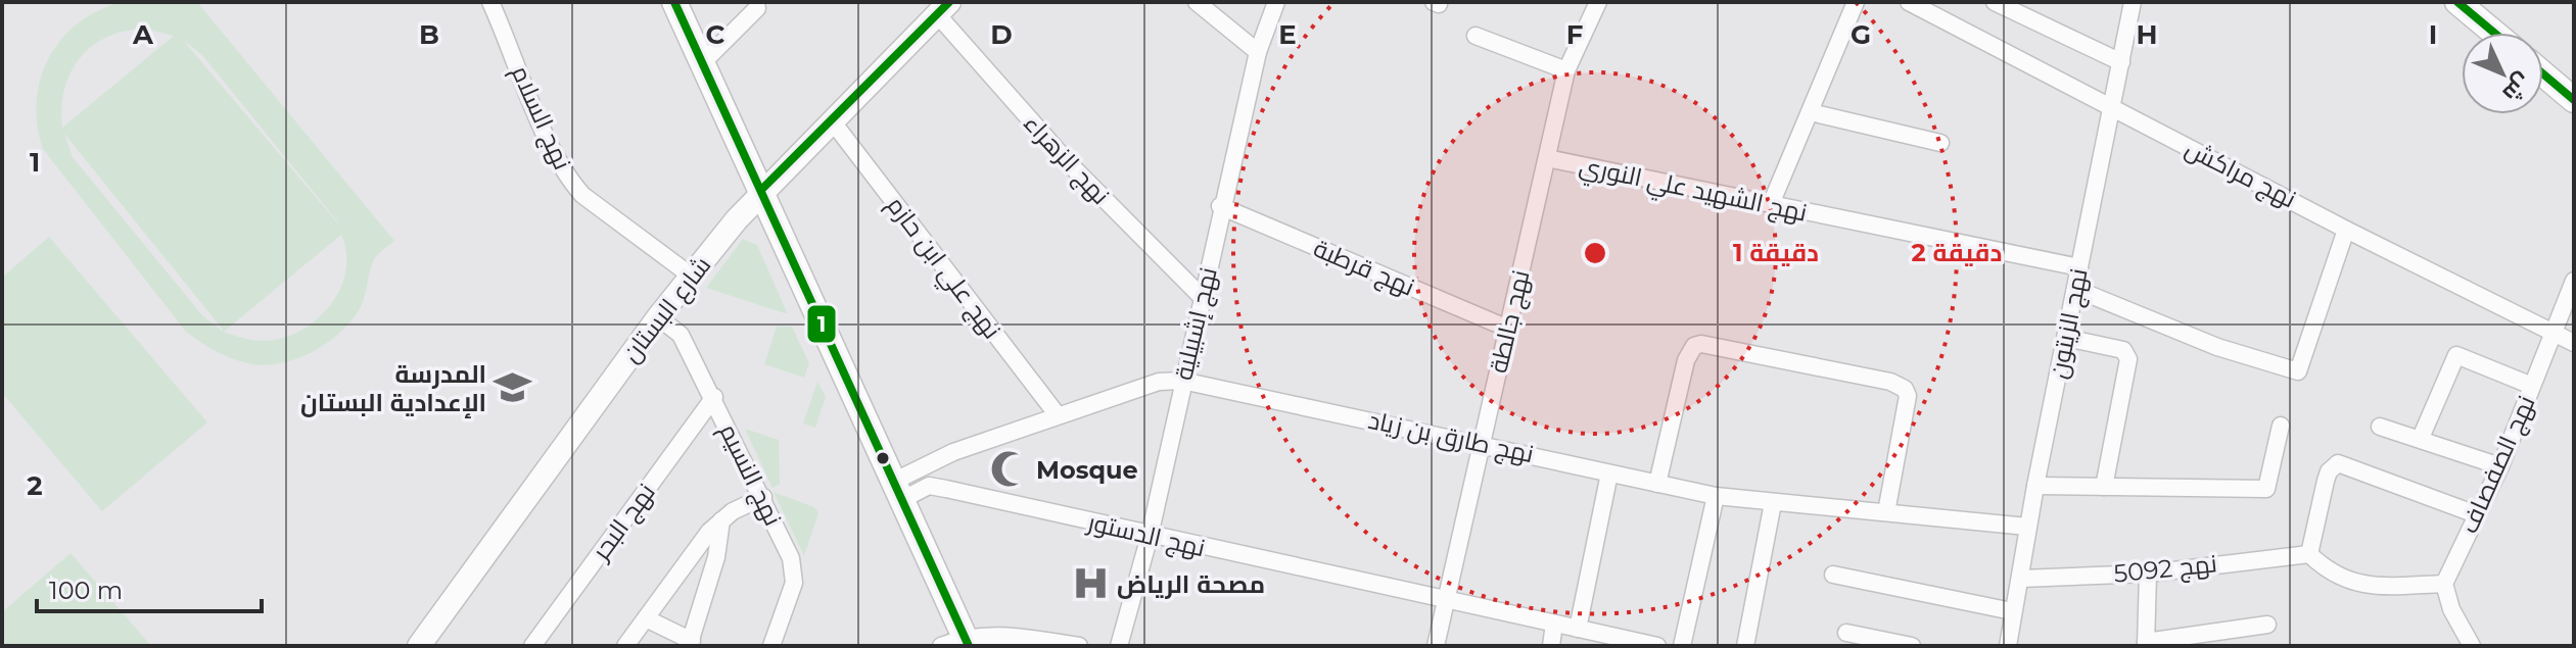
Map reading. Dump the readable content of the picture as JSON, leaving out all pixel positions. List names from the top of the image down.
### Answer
{
  "streets": {
    "main road": ["شارع البستان"],
    "street": [
      "نهج السلام",
      "نهج الزهراء",
      "نهج مراكش",
      "نهج الشهيد علي النوري",
      "نهج علي ابن حازم",
      "نهج قرطبة",
      "نهج جالطة",
      "نهج إشبيلية",
      "نهج الزيتون",
      "نهج طارق بن زياد",
      "نهج الصفصاف",
      "نهج النسيم",
      "نهج البحر",
      "نهج الدستور",
      "نهج 5092"
    ]
  },
  "crossings": [
    ["نهج السلام", "شارع البستان"],
    ["نهج الزهراء", "شارع البستان"],
    ["نهج الزهراء", "نهج إشبيلية"],
    ["نهج مراكش", "نهج الزيتون"],
    ["نهج مراكش", "نهج الصفصاف"],
    ["نهج الشهيد علي النوري", "نهج جالطة"],
    ["نهج الشهيد علي النوري", "نهج الزيتون"],
    ["نهج علي ابن حازم", "شارع البستان"],
    ["نهج علي ابن حازم", "نهج طارق بن زياد"],
    ["نهج قرطبة", "نهج جالطة"],
    ["نهج قرطبة", "نهج إشبيلية"],
    ["شارع البستان", "نهج النسيم"],
    ["نهج جالطة", "نهج طارق بن زياد"],
    ["نهج جالطة", "نهج الدستور"],
    ["نهج إشبيلية", "نهج طارق بن زياد"],
    ["نهج إشبيلية", "نهج الدستور"],
    ["نهج الزيتون", "نهج طارق بن زياد"],
    ["نهج الزيتون", "نهج 5092"],
    ["نهج طارق بن زياد", "نهج الدستور"],
    ["نهج النسيم", "نهج البحر"]
  ],
  "places": {
    "school or university": ["المدرسة الإعدادية البستان"],
    "mosque": ["Mosque"],
    "hospital": ["مصحة الرياض"]
  },
  "lines": ["transit line 1"],
  "scale_bar": "100 m",
  "north": "bottom right",
  "grid": {
    "columns": [
      "A",
      "B",
      "C",
      "D",
      "E",
      "F",
      "G",
      "H",
      "I"
    ],
    "rows": ["1", "2"]
  },
  "rings": ["1 دقيقة", "2 دقيقة"]
}
